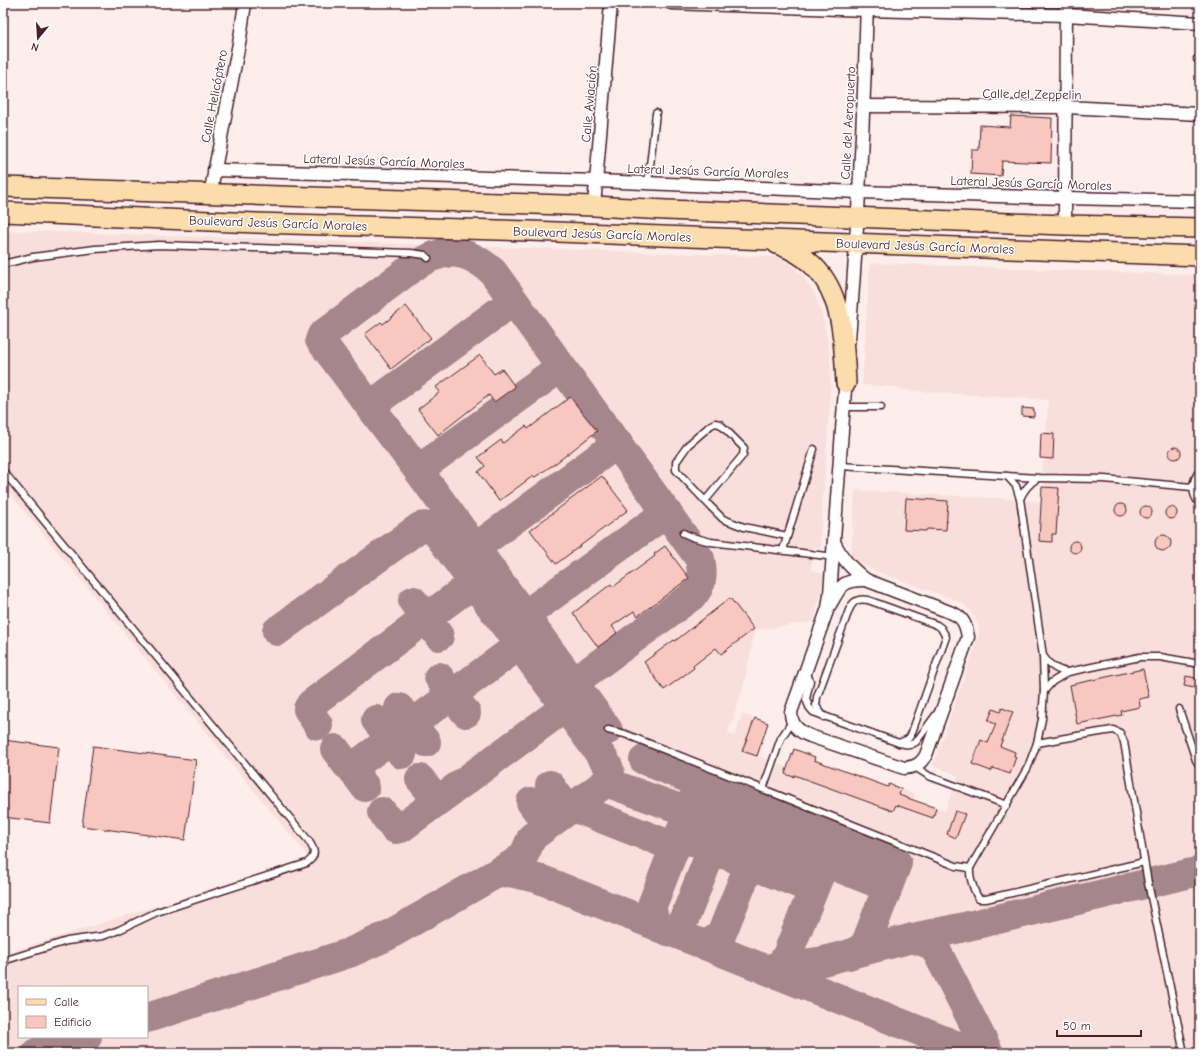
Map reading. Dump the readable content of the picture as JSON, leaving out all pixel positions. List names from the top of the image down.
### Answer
{
  "streets": {
    "main road": ["Boulevard Jesús García Morales"],
    "street": [
      "Calle del Zeppelin",
      "Calle Helicóptero",
      "Calle Aviación",
      "Calle del Aeropuerto",
      "Lateral Jesús García Morales"
    ]
  },
  "crossings": [
    ["Calle del Zeppelin", "Calle del Aeropuerto"],
    ["Calle Helicóptero", "Lateral Jesús García Morales"],
    ["Calle Helicóptero", "Boulevard Jesús García Morales"],
    ["Calle Aviación", "Lateral Jesús García Morales"],
    ["Calle Aviación", "Boulevard Jesús García Morales"],
    ["Calle del Aeropuerto", "Lateral Jesús García Morales"],
    ["Calle del Aeropuerto", "Boulevard Jesús García Morales"]
  ],
  "legend": ["Calle", "Edificio"],
  "scale_bar": "50 m",
  "north": "bottom"
}
